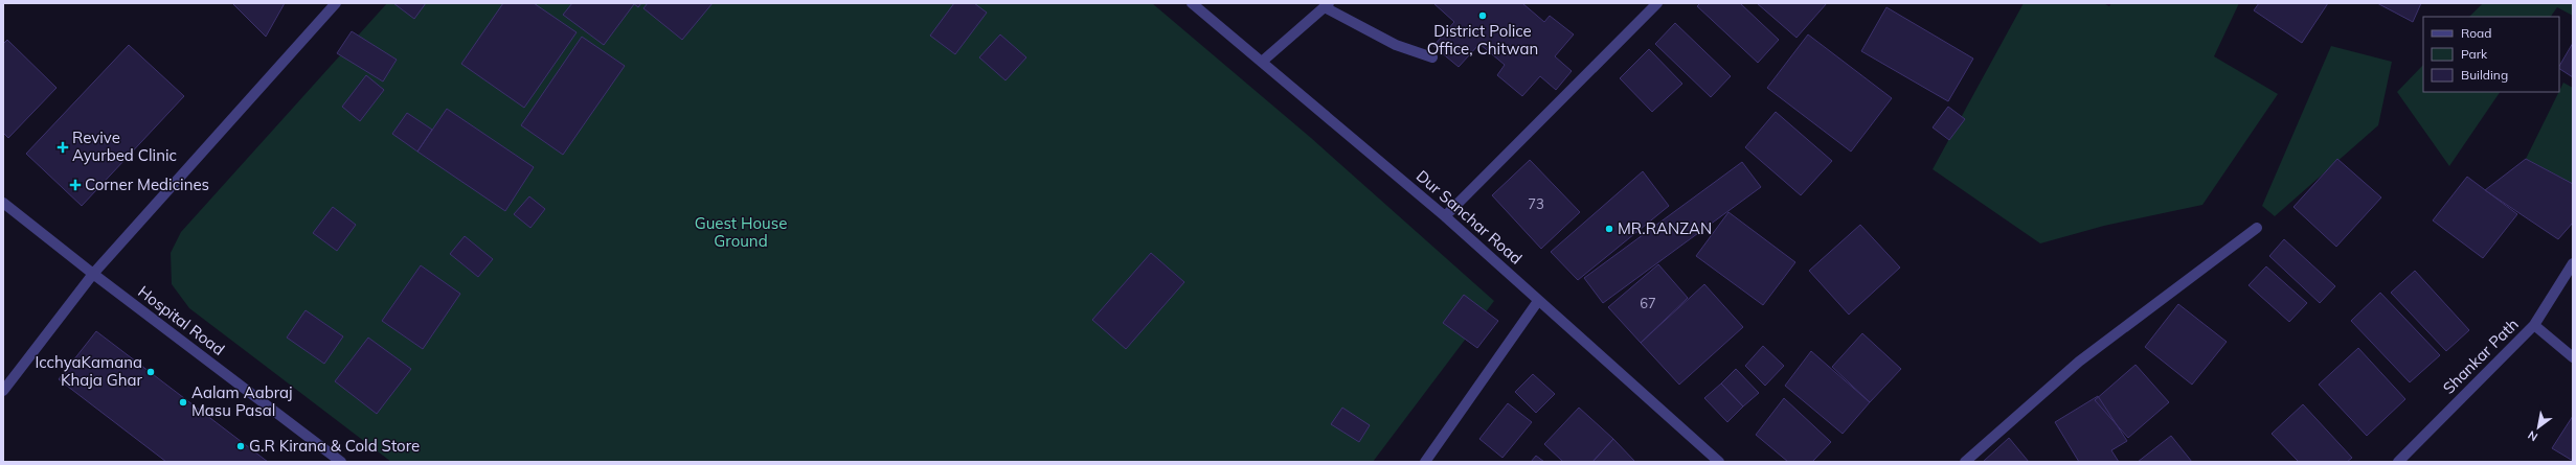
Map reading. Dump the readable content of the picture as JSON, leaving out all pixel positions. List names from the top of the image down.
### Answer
{
  "streets": {
    "street": ["Dur Sanchar Road", "Hospital Road", "Shankar Path"]
  },
  "parks": ["Guest House Ground"],
  "places": {
    "other": [
      "District Police Office, Chitwan",
      "MR.RANZAN",
      "IcchyaKamana Khaja Ghar",
      "Aalam Aabraj Masu Pasal",
      "G.R Kirana & Cold Store"
    ],
    "health": ["Revive Ayurbed Clinic", "Corner Medicines"]
  },
  "house_numbers": ["73", "67"],
  "legend": ["Road", "Park", "Building"],
  "north": "bottom left"
}
